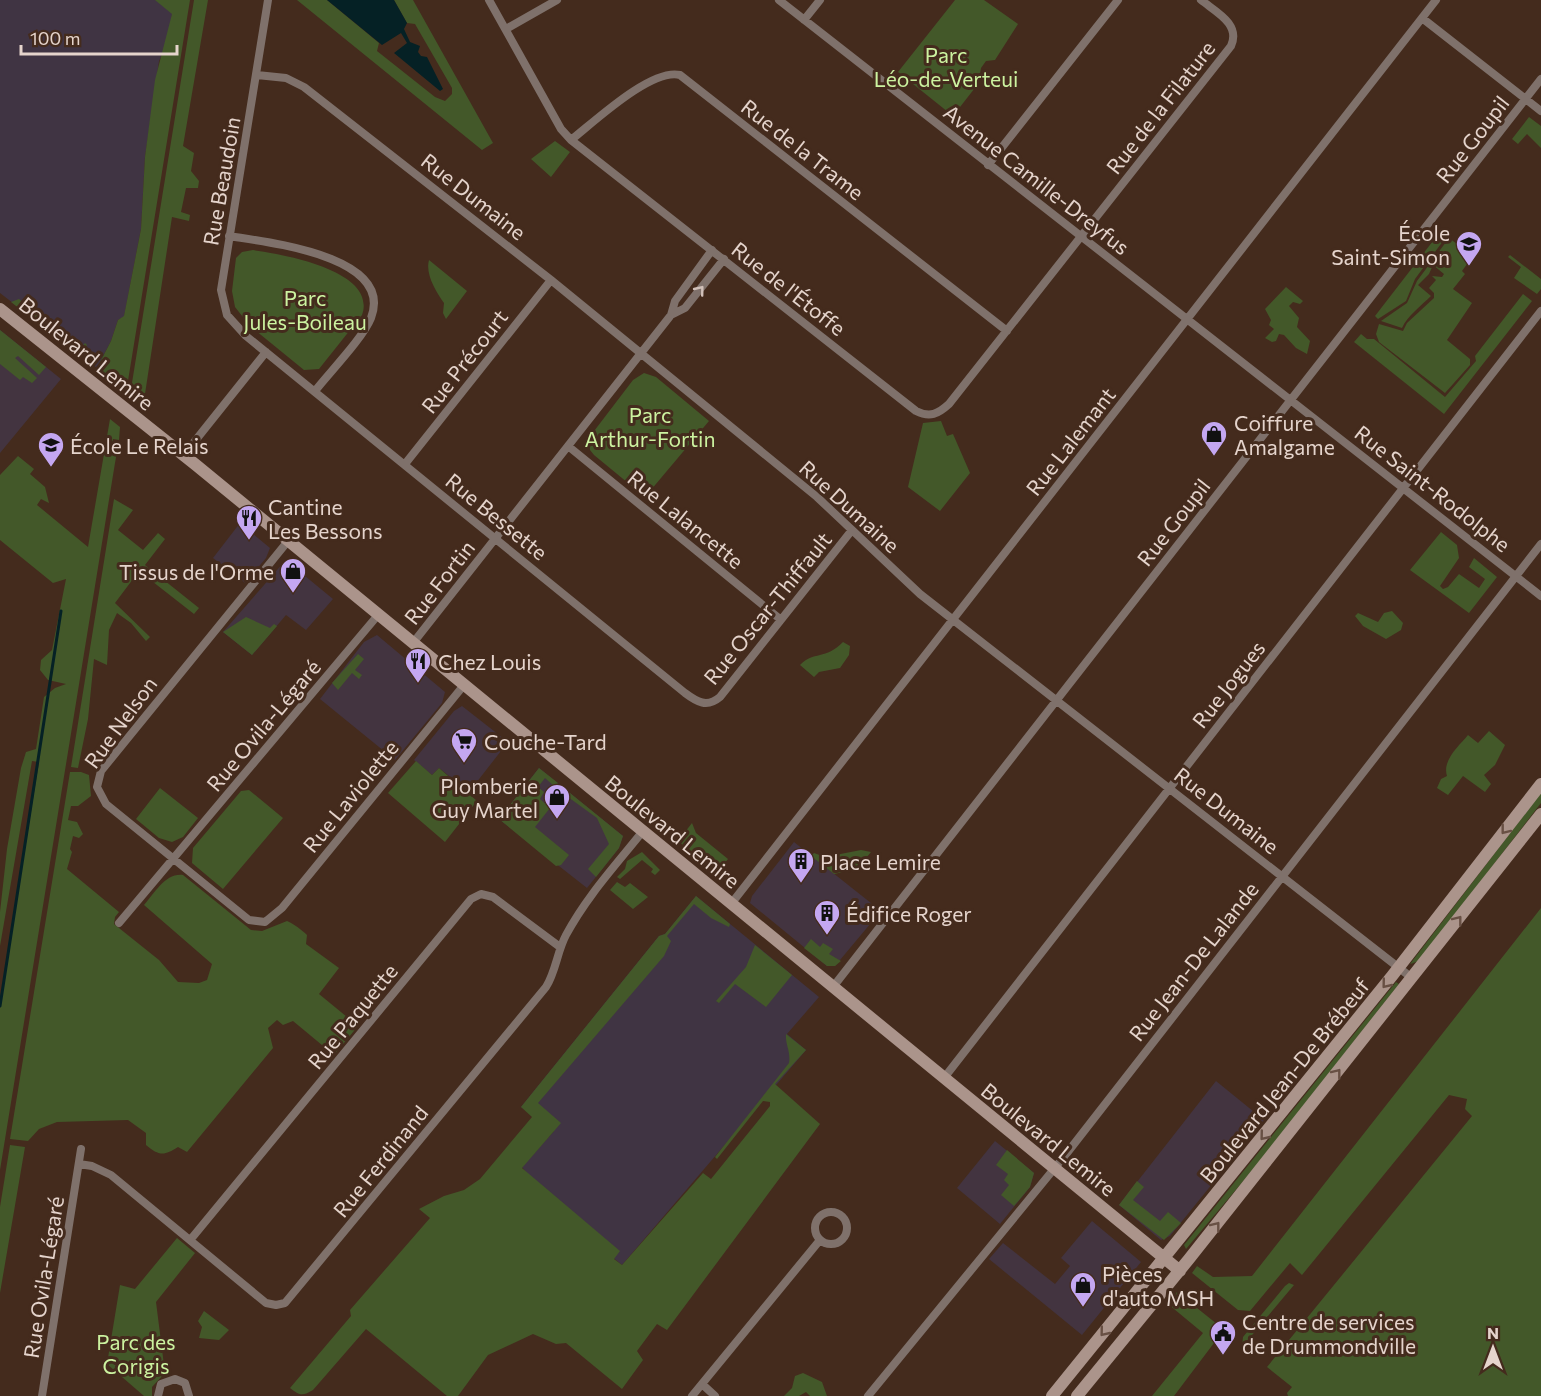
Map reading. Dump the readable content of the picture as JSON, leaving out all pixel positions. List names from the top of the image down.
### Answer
{
  "streets": {
    "main road": ["Boulevard Lemire", "Boulevard Jean-De Brébeuf"],
    "street": [
      "Rue de la Filature",
      "Rue Goupil",
      "Rue de la Trame",
      "Avenue Camille-Dreyfus",
      "Rue Beaudoin",
      "Rue Dumaine",
      "Rue de l'Étoffe",
      "Rue Précourt",
      "Rue Lalemant",
      "Rue Saint-Rodolphe",
      "Rue Bessette",
      "Rue Lalancette",
      "Rue Fortin",
      "Rue Oscar-Thiffault",
      "Rue Jogues",
      "Rue Nelson",
      "Rue Ovila-Légaré",
      "Rue Laviolette",
      "Rue Jean-De Lalande",
      "Rue Paquette",
      "Rue Ferdinand"
    ]
  },
  "crossings": [
    ["Rue de la Filature", "Avenue Camille-Dreyfus"],
    ["Rue de la Filature", "Rue de l'Étoffe"],
    ["Rue Goupil", "Rue Dumaine"],
    ["Rue Goupil", "Boulevard Lemire"],
    ["Rue Goupil", "Rue Saint-Rodolphe"],
    ["Rue de la Trame", "Rue de l'Étoffe"],
    ["Avenue Camille-Dreyfus", "Rue de l'Étoffe"],
    ["Avenue Camille-Dreyfus", "Rue Lalemant"],
    ["Avenue Camille-Dreyfus", "Rue Saint-Rodolphe"],
    ["Rue Beaudoin", "Rue Dumaine"],
    ["Rue Beaudoin", "Rue Bessette"],
    ["Rue Dumaine", "Rue Précourt"],
    ["Rue Dumaine", "Rue Lalemant"],
    ["Rue Dumaine", "Rue Fortin"],
    ["Rue Dumaine", "Rue Oscar-Thiffault"],
    ["Rue Dumaine", "Rue Jogues"],
    ["Rue Dumaine", "Rue Jean-De Lalande"],
    ["Rue Dumaine", "Boulevard Jean-De Brébeuf"],
    ["Rue de l'Étoffe", "Rue Fortin"],
    ["Boulevard Lemire", "Rue Lalemant"],
    ["Boulevard Lemire", "Rue Fortin"],
    ["Boulevard Lemire", "Rue Jogues"],
    ["Boulevard Lemire", "Rue Nelson"],
    ["Boulevard Lemire", "Rue Ovila-Légaré"],
    ["Boulevard Lemire", "Rue Laviolette"],
    ["Boulevard Lemire", "Rue Jean-De Lalande"],
    ["Boulevard Lemire", "Boulevard Jean-De Brébeuf"],
    ["Boulevard Lemire", "Rue Ferdinand"],
    ["Rue Précourt", "Rue Bessette"],
    ["Rue Lalemant", "Rue Saint-Rodolphe"],
    ["Rue Saint-Rodolphe", "Rue Jogues"],
    ["Rue Saint-Rodolphe", "Rue Jean-De Lalande"],
    ["Rue Bessette", "Rue Fortin"],
    ["Rue Bessette", "Rue Oscar-Thiffault"],
    ["Rue Lalancette", "Rue Fortin"],
    ["Rue Lalancette", "Rue Oscar-Thiffault"],
    ["Rue Nelson", "Rue Ovila-Légaré"],
    ["Rue Nelson", "Rue Laviolette"],
    ["Rue Ovila-Légaré", "Rue Ferdinand"],
    ["Rue Paquette", "Rue Ferdinand"]
  ],
  "parks": [
    "Parc Léo-de-Verteui",
    "Parc Jules-Boileau",
    "Parc Arthur-Fortin",
    "Parc des Corigis"
  ],
  "places": {
    "school or university": ["École Saint-Simon", "École Le Relais"],
    "shop": [
      "Coiffure Amalgame",
      "Tissus de l'Orme",
      "Plomberie Guy Martel",
      "Pièces d'auto MSH"
    ],
    "restaurant": ["Cantine Les Bessons", "Chez Louis"],
    "supermarket": ["Couche-Tard"],
    "building": ["Place Lemire", "Édifice Roger"],
    "public building": ["Centre de services de Drummondville"]
  },
  "scale_bar": "100 m",
  "north": "top"
}
